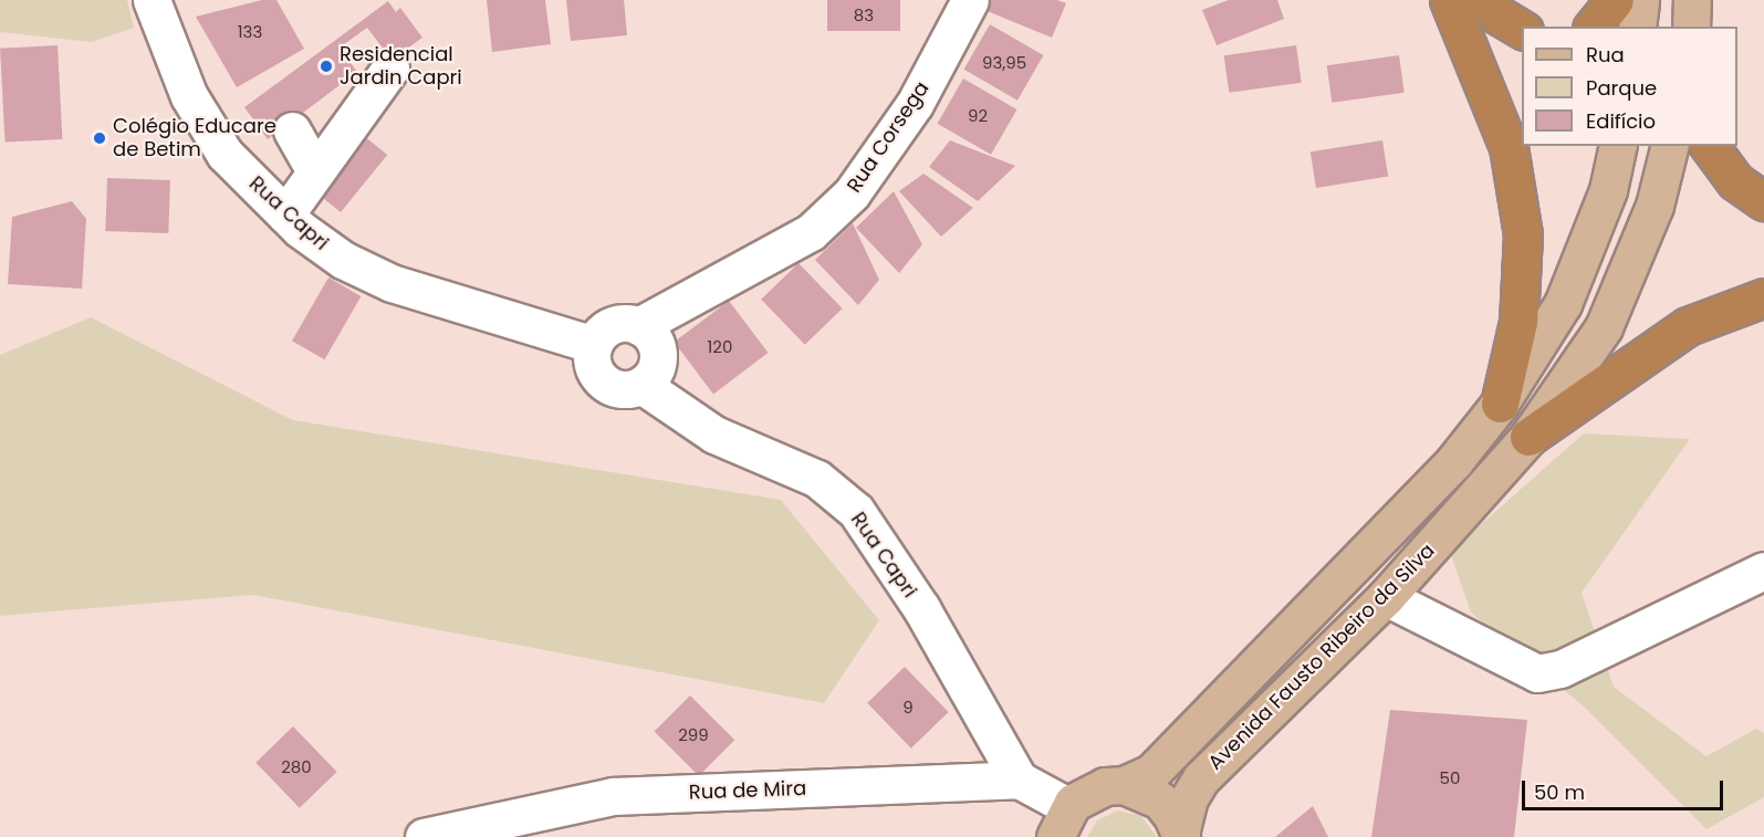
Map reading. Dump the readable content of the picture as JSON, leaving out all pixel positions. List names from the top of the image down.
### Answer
{
  "streets": {
    "main road": ["Avenida Fausto Ribeiro da Silva"],
    "street": ["Rua Corsega", "Rua Capri", "Rua de Mira"]
  },
  "crossings": [
    ["Rua Corsega", "Rua Capri"],
    ["Rua Capri", "Rua de Mira"]
  ],
  "places": ["Residencial Jardin Capri", "Colégio Educare de Betim"],
  "house_numbers": [
    "83",
    "133",
    "93,95",
    "92",
    "120",
    "9",
    "299",
    "280",
    "50"
  ],
  "legend": ["Rua", "Parque", "Edifício"],
  "scale_bar": "50 m"
}
